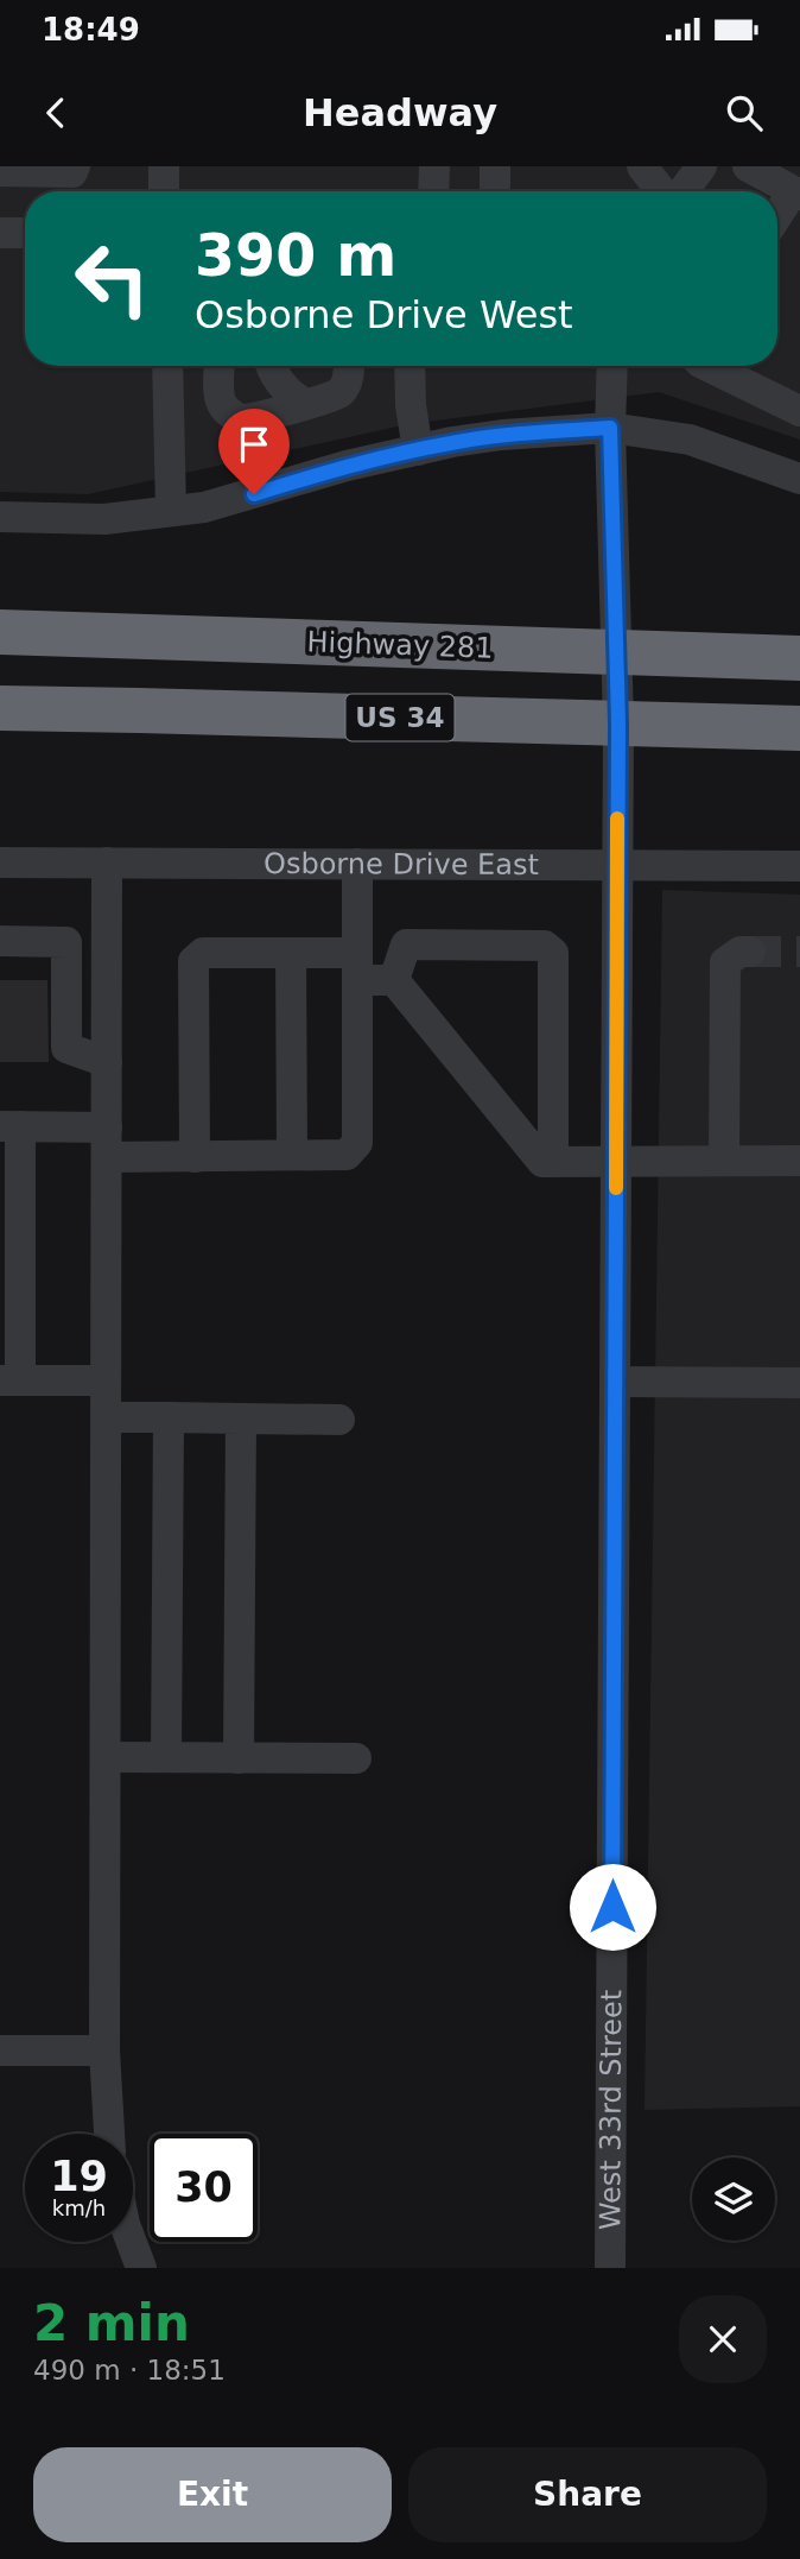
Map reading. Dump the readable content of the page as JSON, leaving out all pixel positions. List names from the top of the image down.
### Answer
{
  "streets": {
    "highway": ["Highway 281", "US 34"],
    "street": ["Osborne Drive East", "West 33rd Street"]
  },
  "crossings": [
    ["Highway 281", "West 33rd Street"],
    ["US 34", "West 33rd Street"],
    ["Osborne Drive East", "West 33rd Street"]
  ],
  "page": {
    "status": "18:49",
    "header": "Headway",
    "turn": ["390 m", "Osborne Drive West"],
    "speed": "19 km/h",
    "limit": "30",
    "heading": ["2 min", "490 m · 18:51"],
    "buttons": ["Exit", "Share"]
  }
}
